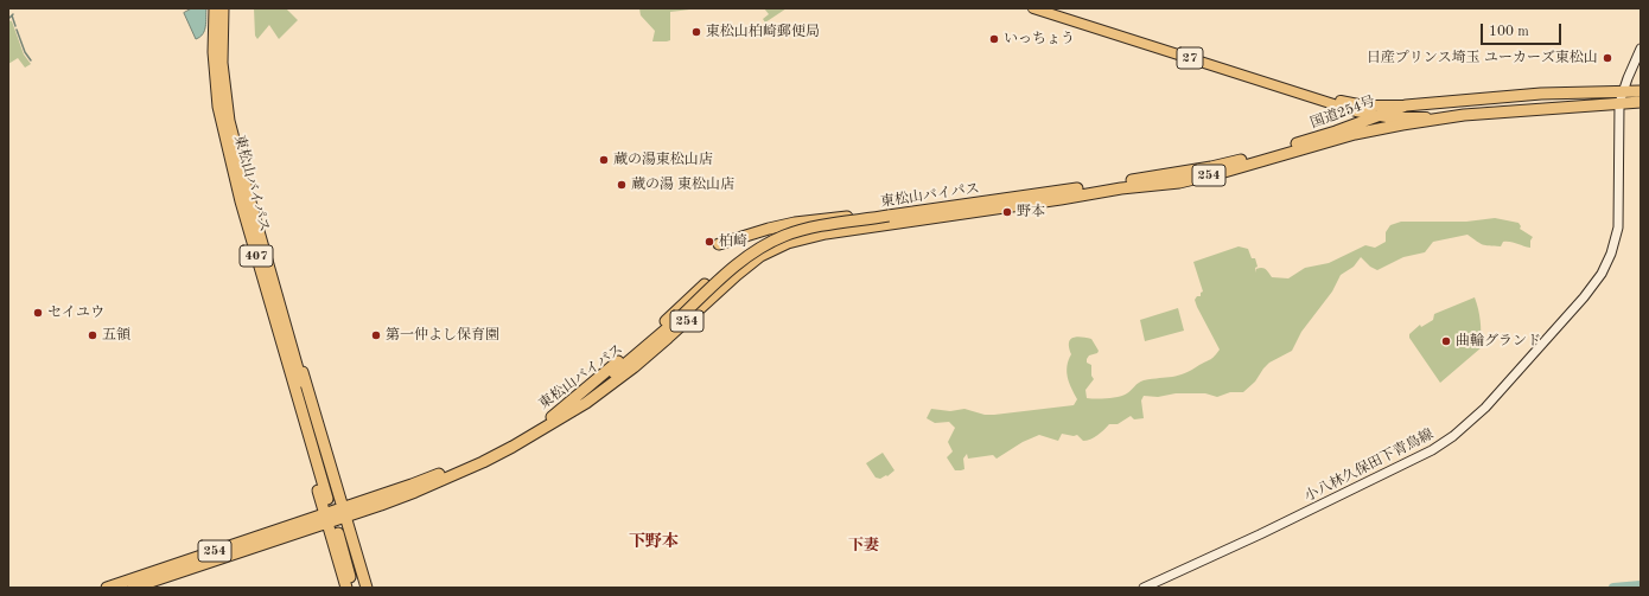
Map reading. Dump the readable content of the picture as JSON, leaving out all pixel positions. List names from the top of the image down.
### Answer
{
  "streets": {
    "highway": [
      "国道254号",
      "254",
      "東松山バイパス",
      "407"
    ],
    "main road": ["27", "小八林久保田下青鳥線"]
  },
  "crossings": [
    ["27", "国道254号"],
    ["国道254号", "東松山バイパス"],
    ["国道254号", "小八林久保田下青鳥線"]
  ],
  "districts": ["下野本", "下妻"],
  "places": [
    "東松山柏崎郵便局",
    "いっちょう",
    "日産プリンス埼玉 ユーカーズ東松山",
    "蔵の湯東松山店",
    "蔵の湯 東松山店",
    "野本",
    "柏崎",
    "セイユウ",
    "五領",
    "第一仲よし保育園",
    "曲輪グランド"
  ],
  "scale_bar": "100 m"
}
